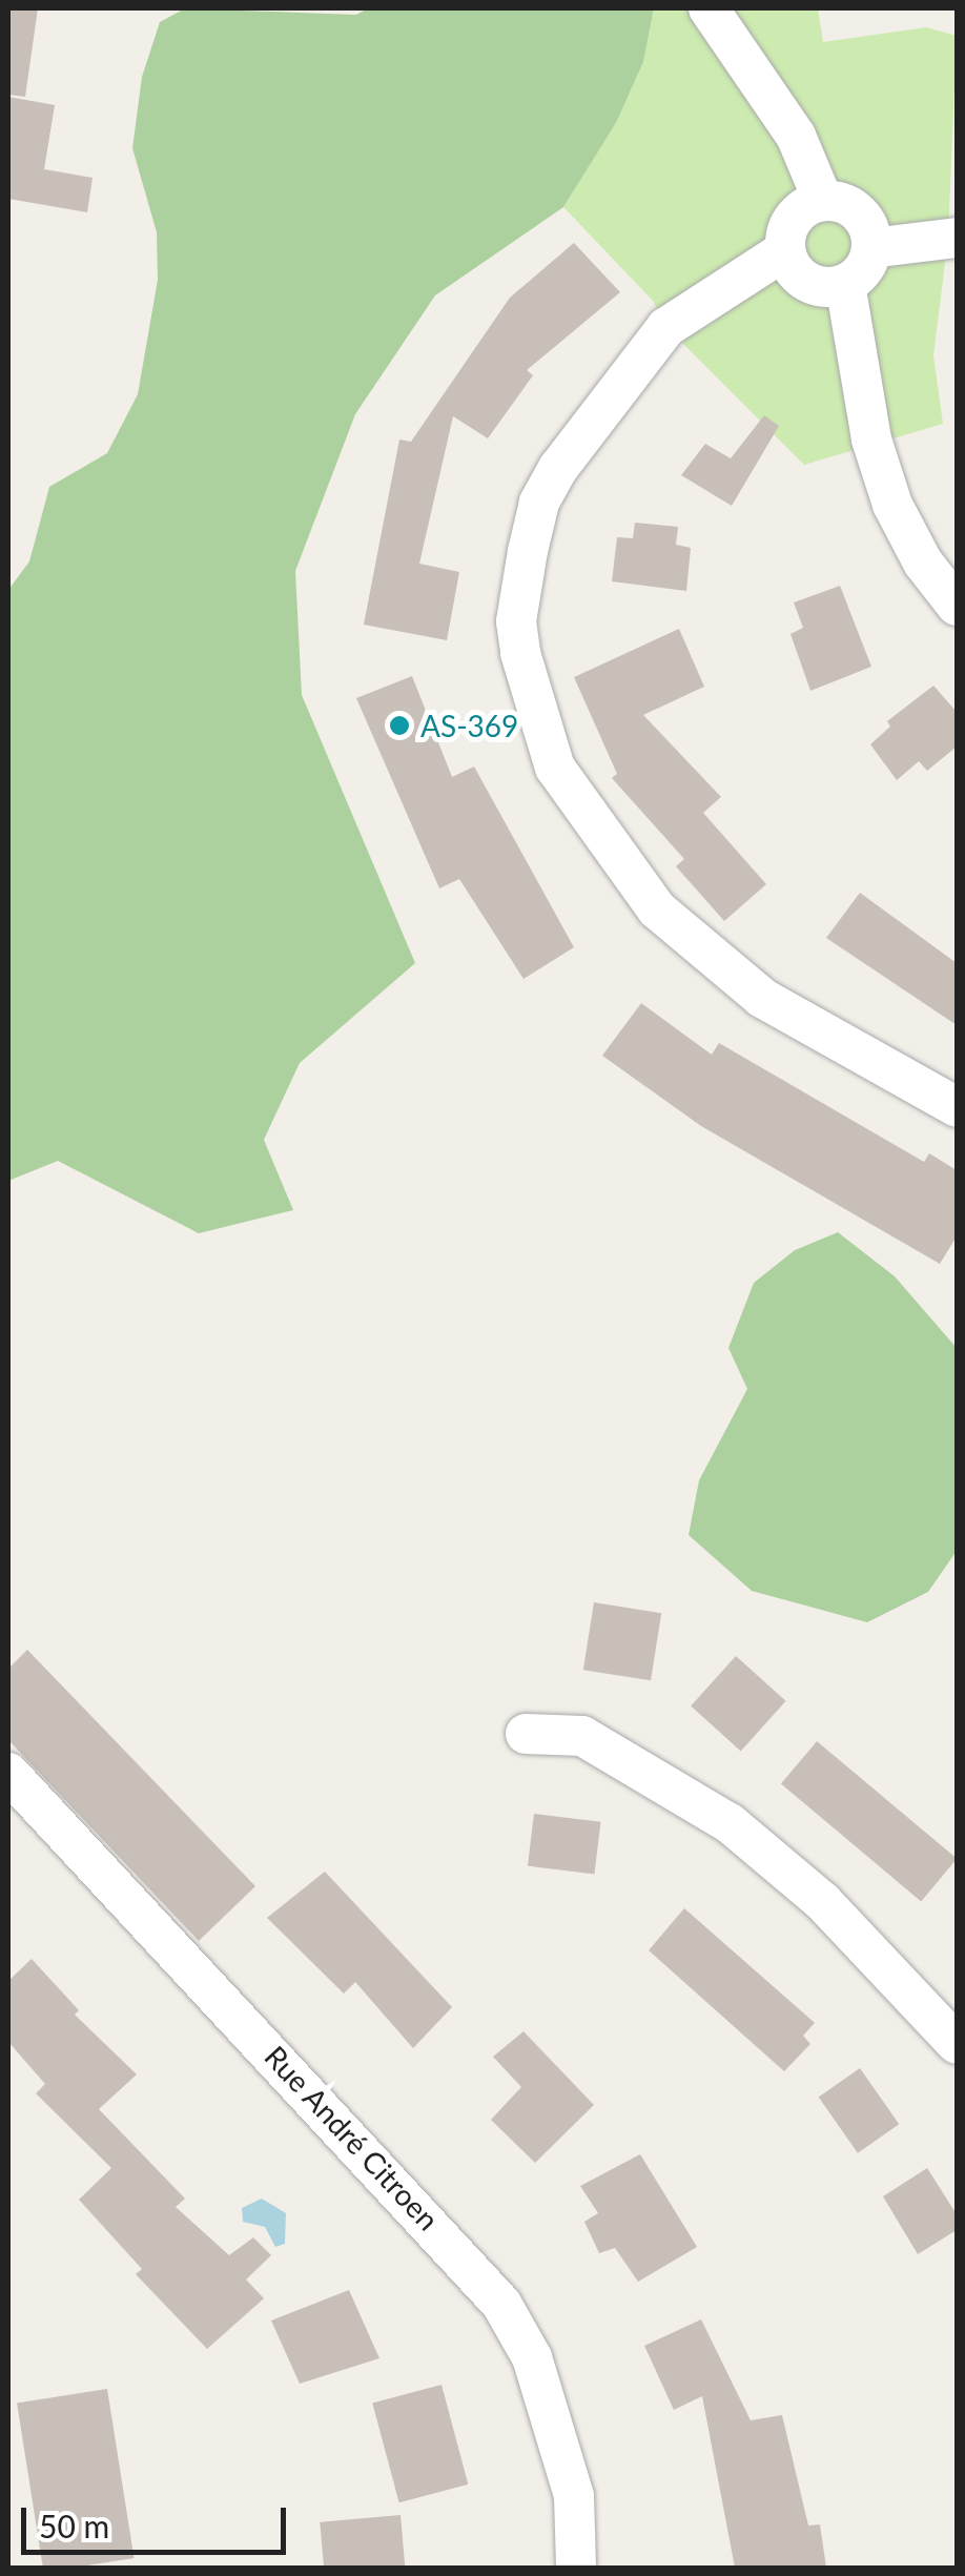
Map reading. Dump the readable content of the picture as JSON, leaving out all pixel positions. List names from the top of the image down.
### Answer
{
  "streets": {
    "street": ["Rue André Citroen"]
  },
  "places": ["AS-369"],
  "scale_bar": "50 m"
}
